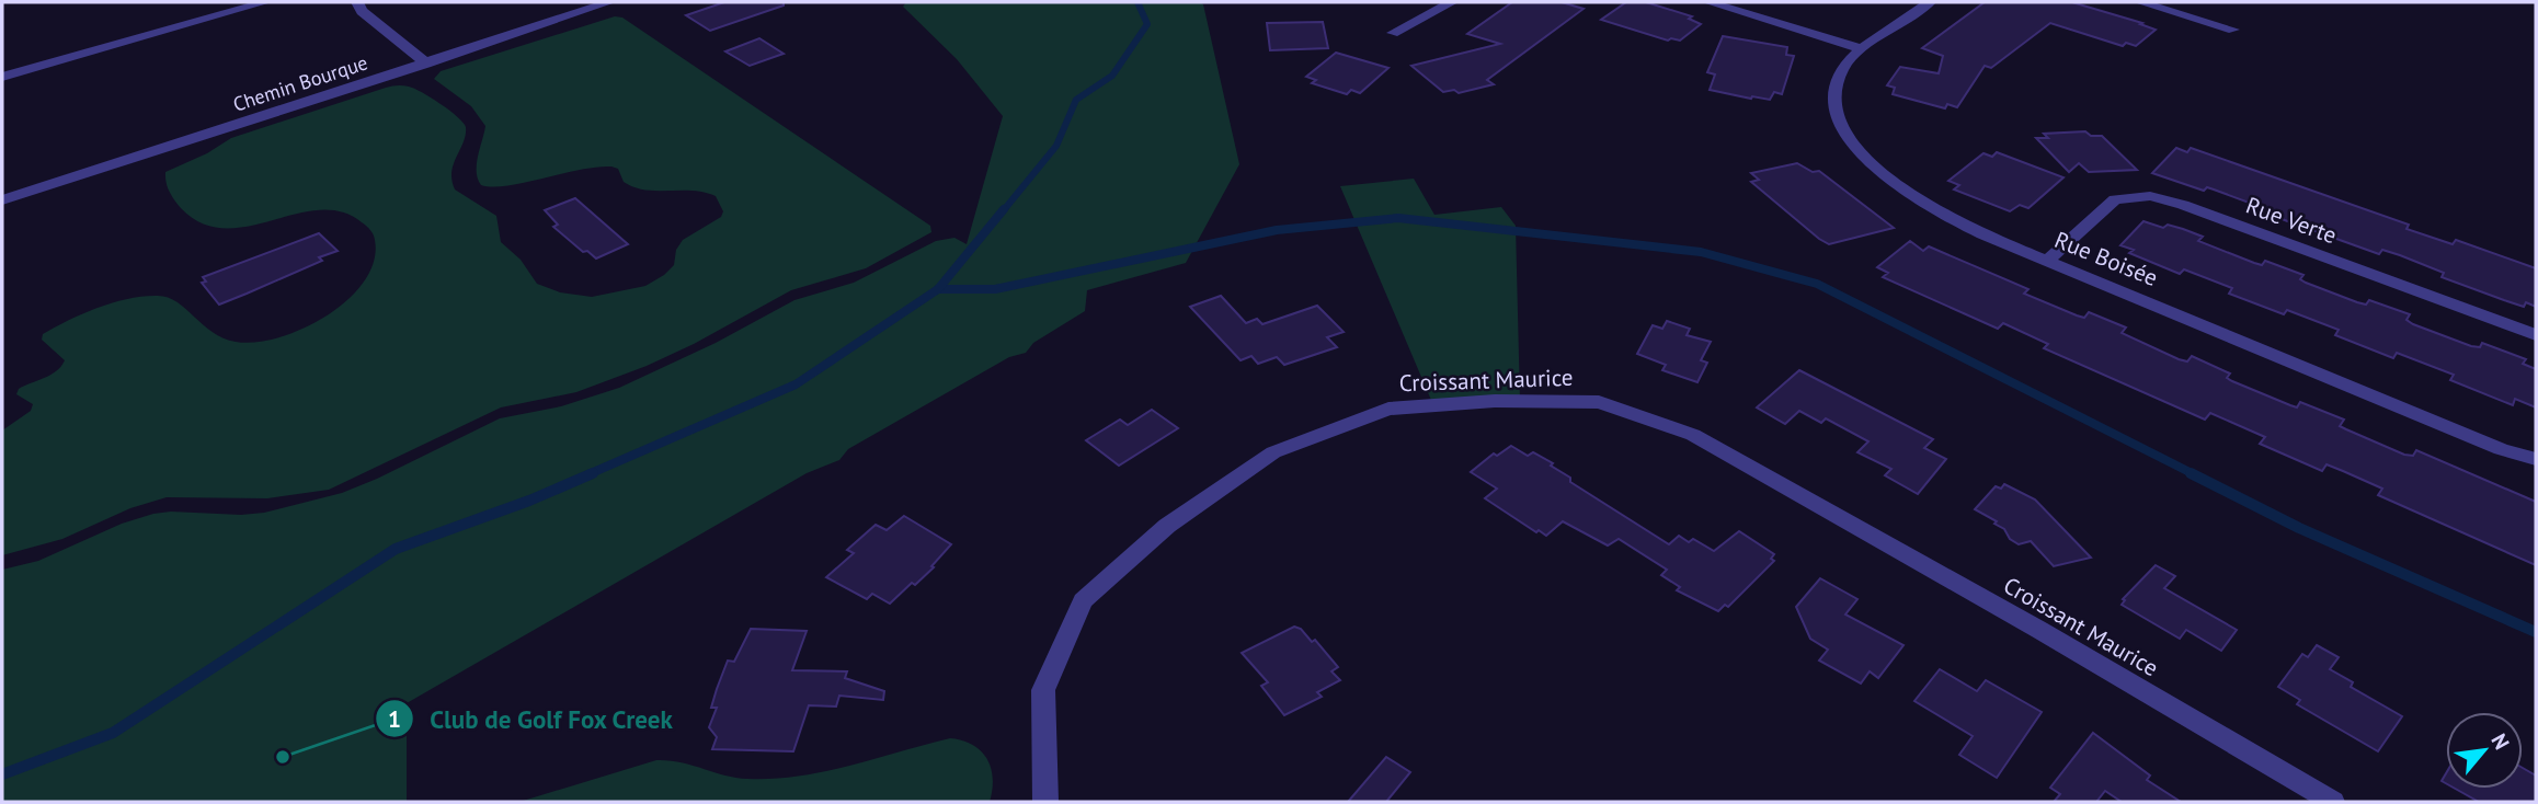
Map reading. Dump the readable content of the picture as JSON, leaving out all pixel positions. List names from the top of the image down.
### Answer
{
  "streets": {
    "street": [
      "Chemin Bourque",
      "Rue Verte",
      "Rue Boisée",
      "Croissant Maurice"
    ]
  },
  "crossings": [
    ["Rue Verte", "Rue Boisée"]
  ],
  "places": ["Club de Golf Fox Creek"],
  "north": "top right"
}
